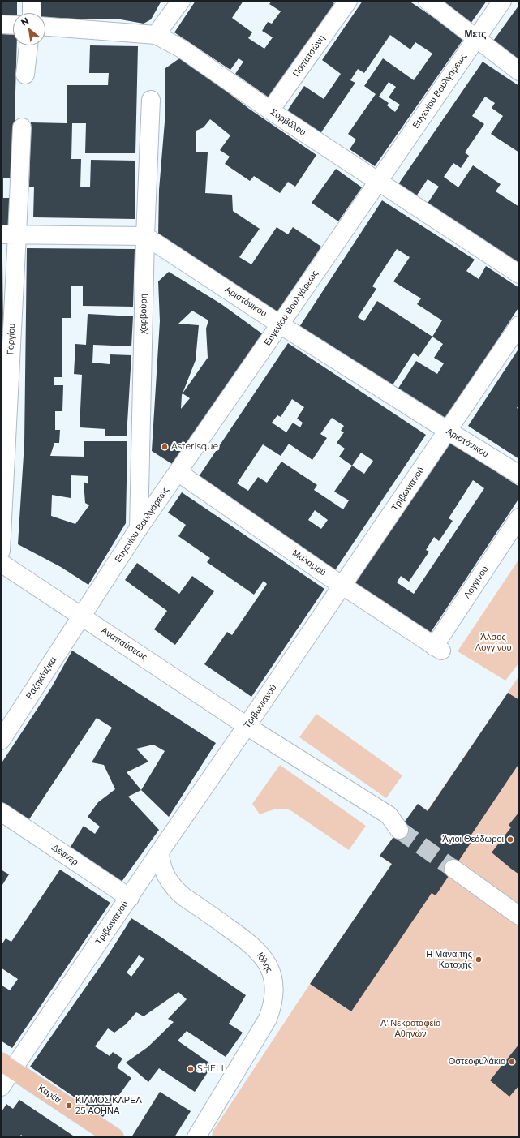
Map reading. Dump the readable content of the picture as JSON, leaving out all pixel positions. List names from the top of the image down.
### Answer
{
  "streets": {
    "main road": ["Καρέα"],
    "street": [
      "Παπατσώνη",
      "Ευγενίου Βουλγάρεως",
      "Σορβόλου",
      "Αριστόνικου",
      "Χαρβούρη",
      "Γοργίου",
      "Τριβωνιανού",
      "Μαλαμού",
      "Λογγίνου",
      "Αναπαύσεως",
      "Ραζηκότζικα",
      "Δέφνερ",
      "Ιόλης"
    ]
  },
  "crossings": [
    ["Παπατσώνη", "Σορβόλου"],
    ["Ευγενίου Βουλγάρεως", "Σορβόλου"],
    ["Ευγενίου Βουλγάρεως", "Αριστόνικου"],
    ["Ευγενίου Βουλγάρεως", "Χαρβούρη"],
    ["Ευγενίου Βουλγάρεως", "Μαλαμού"],
    ["Ευγενίου Βουλγάρεως", "Αναπαύσεως"],
    ["Ευγενίου Βουλγάρεως", "Ραζηκότζικα"],
    ["Αριστόνικου", "Χαρβούρη"],
    ["Αριστόνικου", "Τριβωνιανού"],
    ["Τριβωνιανού", "Μαλαμού"],
    ["Τριβωνιανού", "Αναπαύσεως"],
    ["Τριβωνιανού", "Δέφνερ"],
    ["Τριβωνιανού", "Ιόλης"],
    ["Τριβωνιανού", "Καρέα"],
    ["Μαλαμού", "Λογγίνου"],
    ["Αναπαύσεως", "Ραζηκότζικα"]
  ],
  "districts": ["Μετς"],
  "parks": ["Άλσος Λογγίνου", "Α' Νεκροταφείο Αθηνών"],
  "places": [
    "Asterisque",
    "Άγιοι Θεόδωροι",
    "Η Μάνα της Κατοχής",
    "Οστεοφυλάκιο",
    "SHELL",
    "ΚΙΑΜΟΣ ΚΑΡΕΑ 25 ΑΘΗΝΑ"
  ],
  "north": "top left"
}
